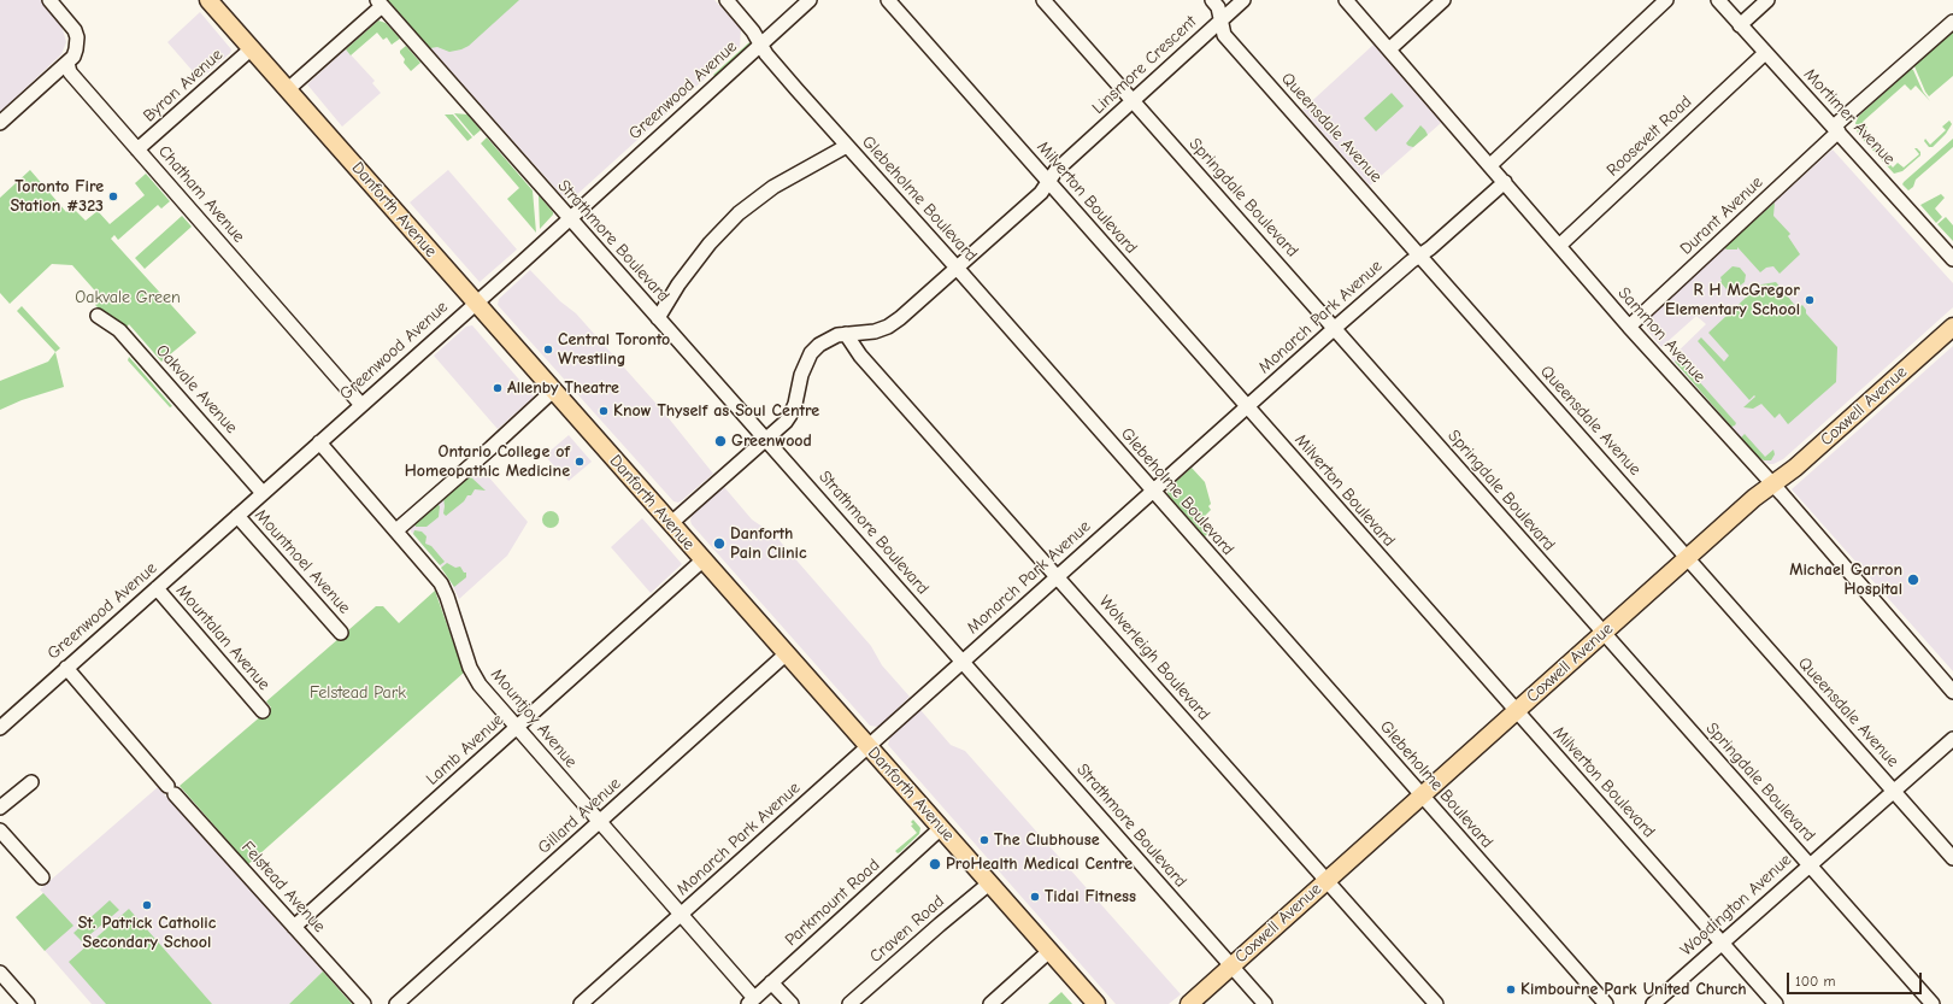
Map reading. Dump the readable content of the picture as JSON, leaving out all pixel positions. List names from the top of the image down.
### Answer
{
  "streets": {
    "main road": ["Danforth Avenue", "Coxwell Avenue"],
    "street": [
      "Linsmore Crescent",
      "Byron Avenue",
      "Greenwood Avenue",
      "Mortimer Avenue",
      "Queensdale Avenue",
      "Roosevelt Road",
      "Chatham Avenue",
      "Milverton Boulevard",
      "Springdale Boulevard",
      "Glebeholme Boulevard",
      "Durant Avenue",
      "Strathmore Boulevard",
      "Monarch Park Avenue",
      "Sammon Avenue",
      "Oakvale Avenue",
      "Mountnoel Avenue",
      "Mountalan Avenue",
      "Wolverleigh Boulevard",
      "Mountjoy Avenue",
      "Lamb Avenue",
      "Gillard Avenue",
      "Felstead Avenue",
      "Parkmount Road",
      "Woodington Avenue",
      "Craven Road"
    ]
  },
  "crossings": [
    ["Linsmore Crescent", "Queensdale Avenue"],
    ["Linsmore Crescent", "Milverton Boulevard"],
    ["Linsmore Crescent", "Springdale Boulevard"],
    ["Linsmore Crescent", "Glebeholme Boulevard"],
    ["Linsmore Crescent", "Danforth Avenue"],
    ["Linsmore Crescent", "Strathmore Boulevard"],
    ["Linsmore Crescent", "Wolverleigh Boulevard"],
    ["Byron Avenue", "Chatham Avenue"],
    ["Byron Avenue", "Danforth Avenue"],
    ["Greenwood Avenue", "Chatham Avenue"],
    ["Greenwood Avenue", "Glebeholme Boulevard"],
    ["Greenwood Avenue", "Danforth Avenue"],
    ["Greenwood Avenue", "Strathmore Boulevard"],
    ["Greenwood Avenue", "Oakvale Avenue"],
    ["Greenwood Avenue", "Mountnoel Avenue"],
    ["Greenwood Avenue", "Mountalan Avenue"],
    ["Greenwood Avenue", "Mountjoy Avenue"],
    ["Greenwood Avenue", "Felstead Avenue"],
    ["Mortimer Avenue", "Roosevelt Road"],
    ["Mortimer Avenue", "Durant Avenue"],
    ["Queensdale Avenue", "Monarch Park Avenue"],
    ["Queensdale Avenue", "Coxwell Avenue"],
    ["Queensdale Avenue", "Woodington Avenue"],
    ["Roosevelt Road", "Sammon Avenue"],
    ["Milverton Boulevard", "Monarch Park Avenue"],
    ["Milverton Boulevard", "Coxwell Avenue"],
    ["Milverton Boulevard", "Woodington Avenue"],
    ["Springdale Boulevard", "Monarch Park Avenue"],
    ["Springdale Boulevard", "Coxwell Avenue"],
    ["Springdale Boulevard", "Woodington Avenue"],
    ["Glebeholme Boulevard", "Monarch Park Avenue"],
    ["Glebeholme Boulevard", "Coxwell Avenue"],
    ["Danforth Avenue", "Monarch Park Avenue"],
    ["Danforth Avenue", "Lamb Avenue"],
    ["Danforth Avenue", "Gillard Avenue"],
    ["Danforth Avenue", "Parkmount Road"],
    ["Danforth Avenue", "Craven Road"],
    ["Durant Avenue", "Sammon Avenue"],
    ["Strathmore Boulevard", "Monarch Park Avenue"],
    ["Strathmore Boulevard", "Coxwell Avenue"],
    ["Monarch Park Avenue", "Sammon Avenue"],
    ["Monarch Park Avenue", "Wolverleigh Boulevard"],
    ["Monarch Park Avenue", "Mountjoy Avenue"],
    ["Sammon Avenue", "Coxwell Avenue"],
    ["Coxwell Avenue", "Wolverleigh Boulevard"],
    ["Mountjoy Avenue", "Lamb Avenue"],
    ["Mountjoy Avenue", "Gillard Avenue"],
    ["Mountjoy Avenue", "Parkmount Road"],
    ["Lamb Avenue", "Felstead Avenue"]
  ],
  "parks": ["Oakvale Green", "Felstead Park"],
  "places": [
    "Toronto Fire Station #323",
    "R H McGregor Elementary School",
    "Central Toronto Wrestling",
    "Allenby Theatre",
    "Know Thyself as Soul Centre",
    "Greenwood",
    "Ontario College of Homeopathic Medicine",
    "Danforth Pain Clinic",
    "Michael Garron Hospital",
    "The Clubhouse",
    "ProHealth Medical Centre",
    "Tidal Fitness",
    "St. Patrick Catholic Secondary School",
    "Kimbourne Park United Church"
  ],
  "scale_bar": "100 m"
}
